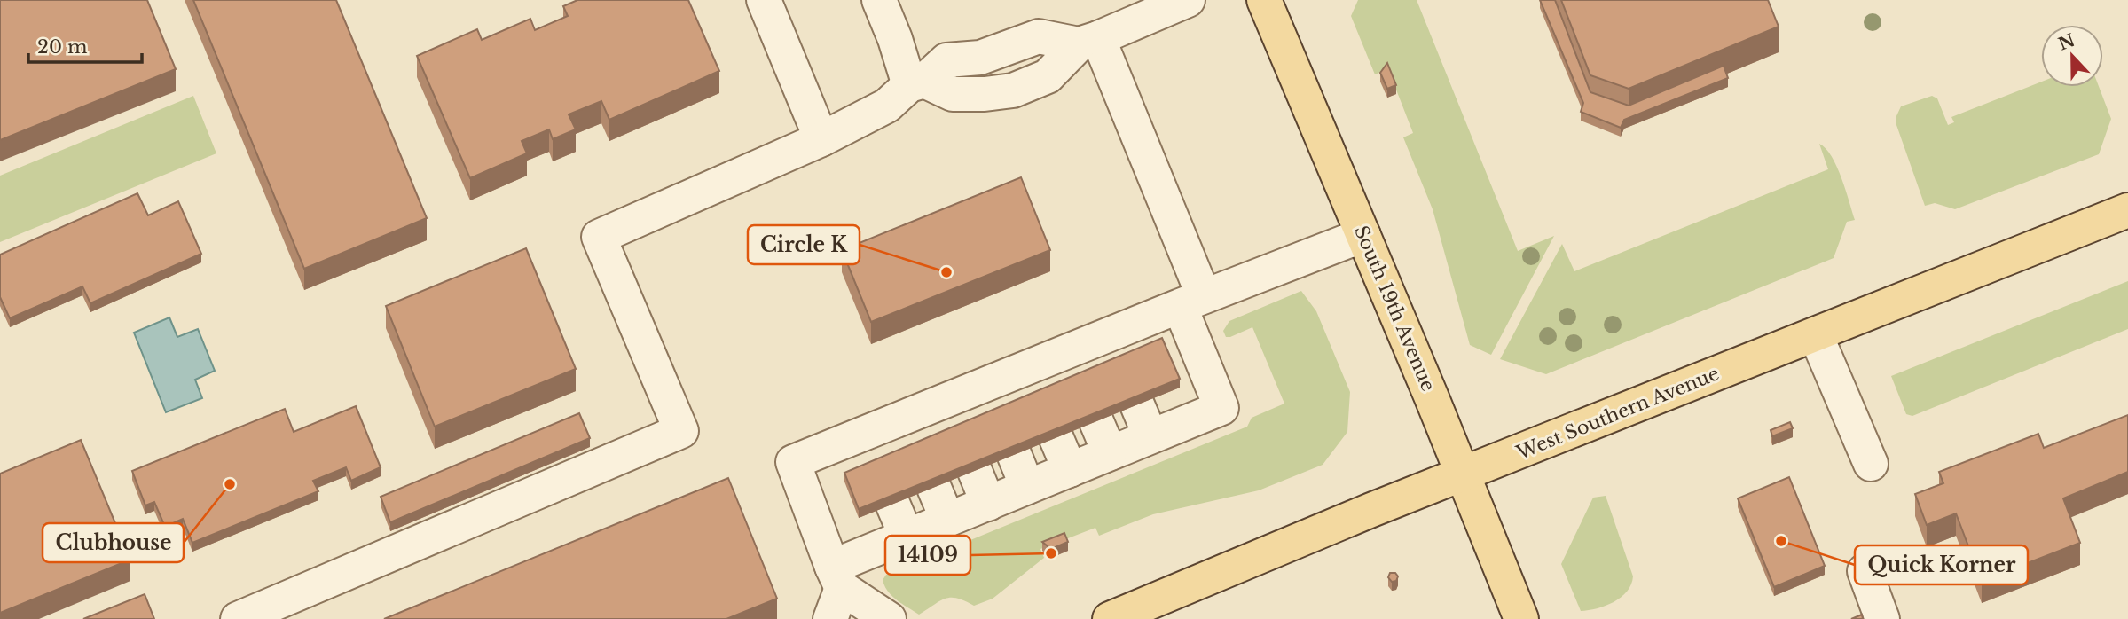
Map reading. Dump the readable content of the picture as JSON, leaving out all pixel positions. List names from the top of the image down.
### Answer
{
  "streets": {
    "main road": ["South 19th Avenue", "West Southern Avenue"]
  },
  "crossings": [
    ["South 19th Avenue", "West Southern Avenue"]
  ],
  "places": [
    "Circle K",
    "Clubhouse",
    "Quick Korner",
    "14109"
  ],
  "scale_bar": "20 m",
  "north": "top"
}
